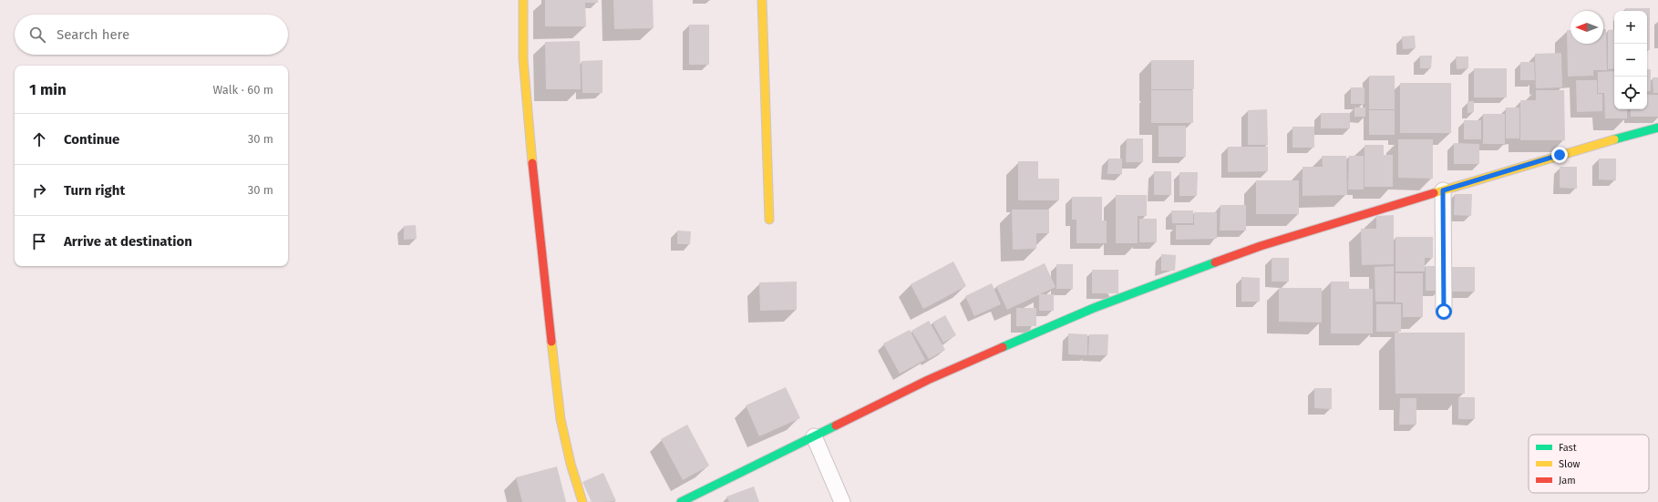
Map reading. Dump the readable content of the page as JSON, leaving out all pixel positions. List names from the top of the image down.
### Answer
{
  "legend": ["Fast", "Slow", "Jam"],
  "north": "left",
  "page": {
    "map_buttons": ["+", "−"],
    "search": "Search here",
    "heading": ["1 min", "Walk · 60 m"],
    "list": [
      ["Continue", "30 m"],
      ["Turn right", "30 m"],
      "Arrive at destination"
    ]
  }
}
